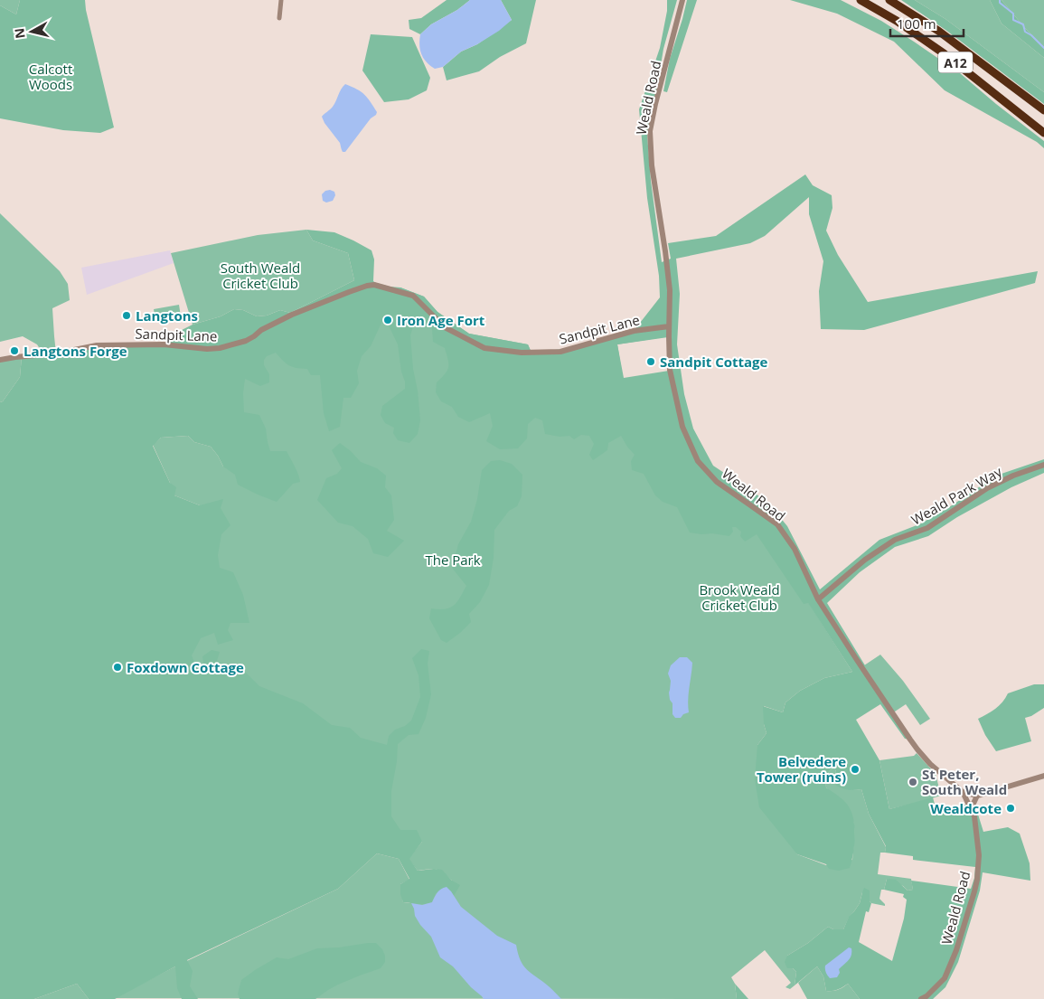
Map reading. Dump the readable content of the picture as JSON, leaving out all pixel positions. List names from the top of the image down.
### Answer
{
  "streets": {
    "highway": ["A12"],
    "street": ["Weald Road", "Sandpit Lane", "Weald Park Way"]
  },
  "crossings": [
    ["Weald Road", "Sandpit Lane"],
    ["Weald Road", "Weald Park Way"]
  ],
  "parks": [
    "Calcott Woods",
    "South Weald Cricket Club",
    "The Park",
    "Brook Weald Cricket Club"
  ],
  "places": [
    "Langtons",
    "Iron Age Fort",
    "Langtons Forge",
    "Sandpit Cottage",
    "Foxdown Cottage",
    "Belvedere Tower (ruins)",
    "St Peter, South Weald",
    "Wealdcote"
  ],
  "scale_bar": "100 m",
  "north": "left"
}
